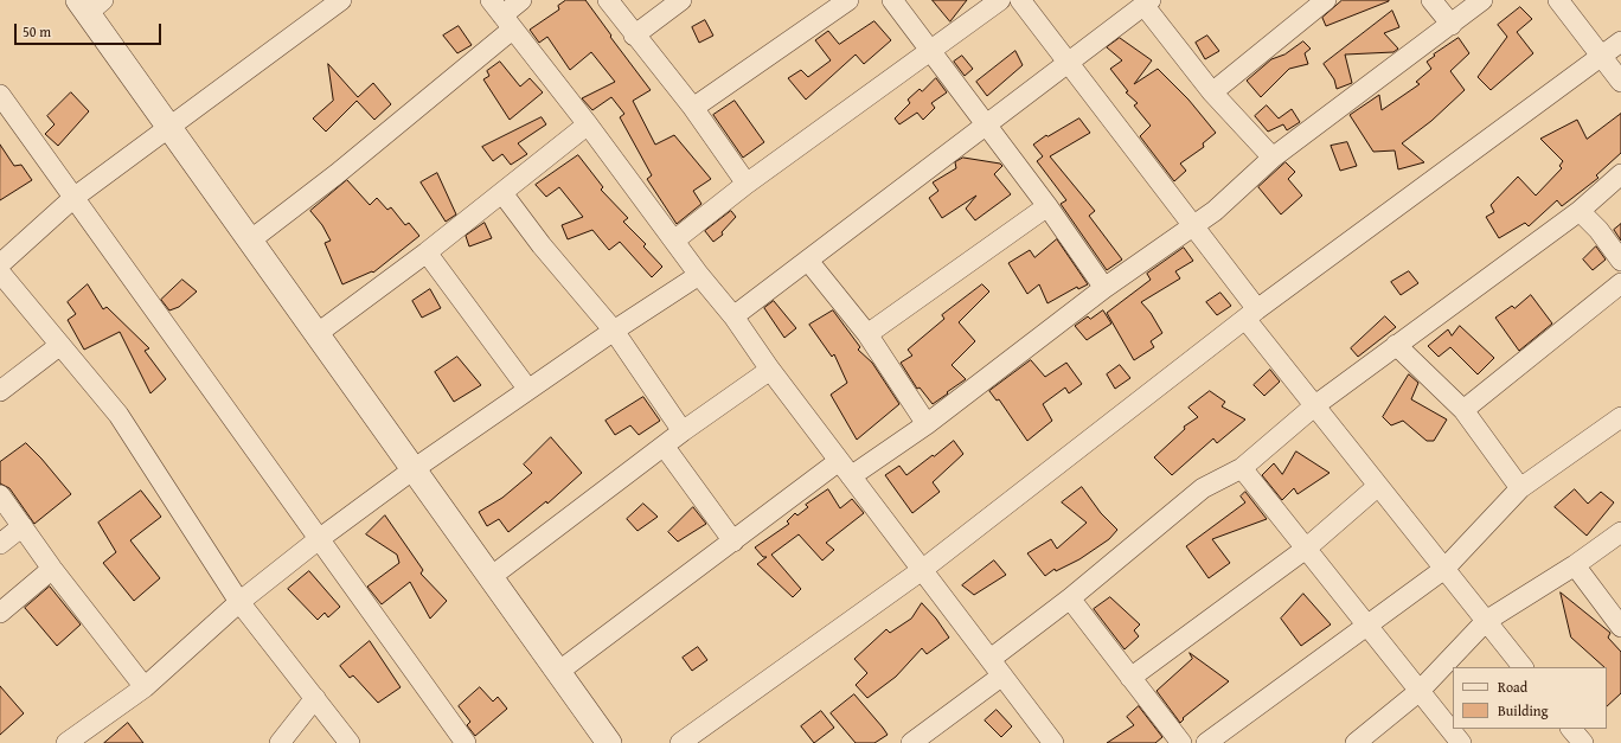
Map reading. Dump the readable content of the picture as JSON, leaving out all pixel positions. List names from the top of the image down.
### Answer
{
  "legend": ["Road", "Building"],
  "scale_bar": "50 m"
}
